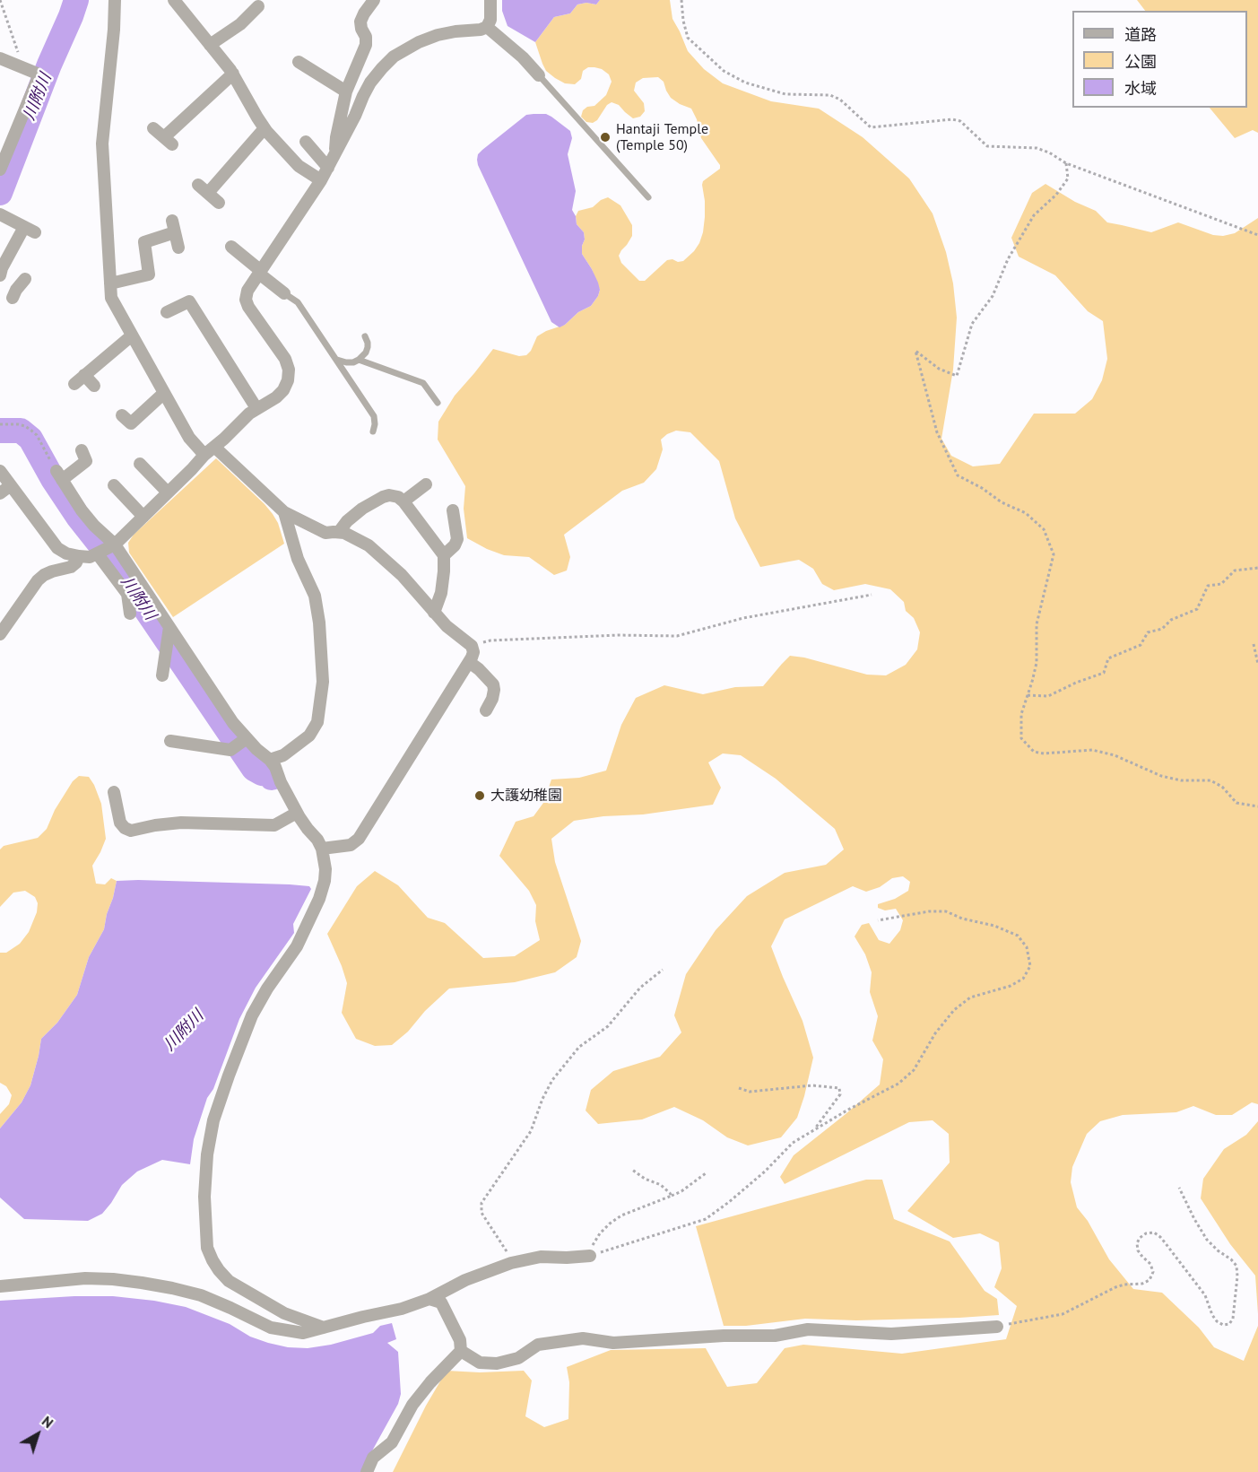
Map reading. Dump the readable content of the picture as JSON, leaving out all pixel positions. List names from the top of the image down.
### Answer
{
  "water": ["川附川"],
  "places": ["Hantaji Temple (Temple 50)", "大護幼稚園"],
  "legend": ["道路", "公園", "水域"],
  "north": "top right"
}
